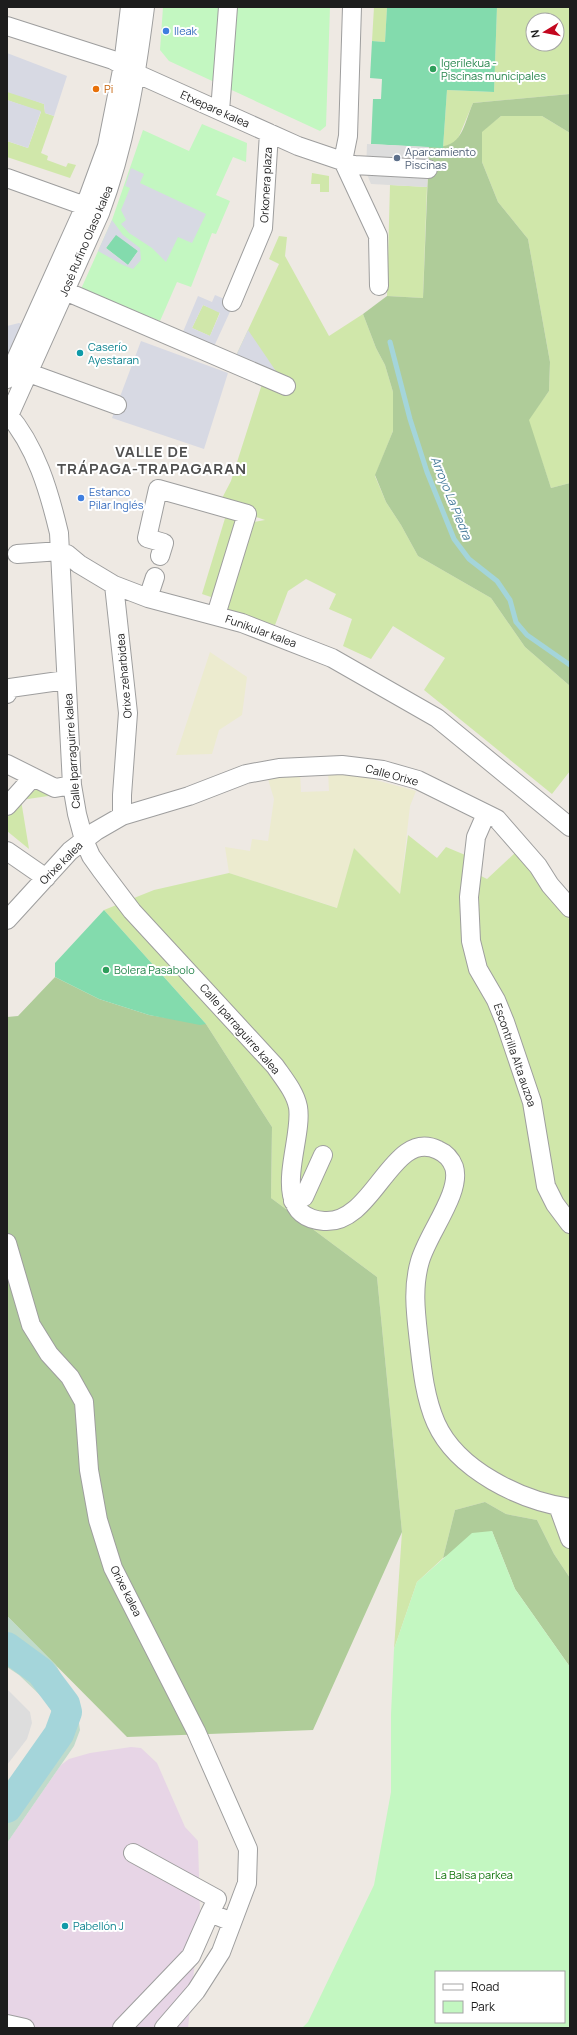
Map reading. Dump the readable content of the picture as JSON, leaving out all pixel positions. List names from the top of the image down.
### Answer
{
  "streets": {
    "street": [
      "Etxepare kalea",
      "Orkonera plaza",
      "José Rufino Olaso kalea",
      "Funikular kalea",
      "Orixe zeharbidea",
      "Calle Iparraguirre kalea",
      "Calle Orixe",
      "Orixe kalea",
      "Escontrilla Alta auzoa"
    ]
  },
  "crossings": [
    ["Etxepare kalea", "Orkonera plaza"],
    ["Etxepare kalea", "José Rufino Olaso kalea"],
    ["Funikular kalea", "Orixe zeharbidea"],
    ["Funikular kalea", "Calle Iparraguirre kalea"],
    ["Orixe zeharbidea", "Calle Orixe"],
    ["Orixe zeharbidea", "Orixe kalea"],
    ["Calle Iparraguirre kalea", "Orixe kalea"],
    ["Calle Orixe", "Orixe kalea"],
    ["Calle Orixe", "Escontrilla Alta auzoa"]
  ],
  "districts": ["VALLE DE TRÁPAGA-TRAPAGARAN"],
  "water": ["Arroyo La Piedra"],
  "parks": ["La Balsa parkea"],
  "places": [
    "Ileak",
    "Igerilekua - Piscinas municipales",
    "Pi",
    "Aparcamiento Piscinas",
    "Caserío Ayestaran",
    "Estanco Pilar Inglés",
    "Bolera Pasabolo",
    "Pabellón J"
  ],
  "legend": ["Road", "Park"],
  "north": "left"
}
